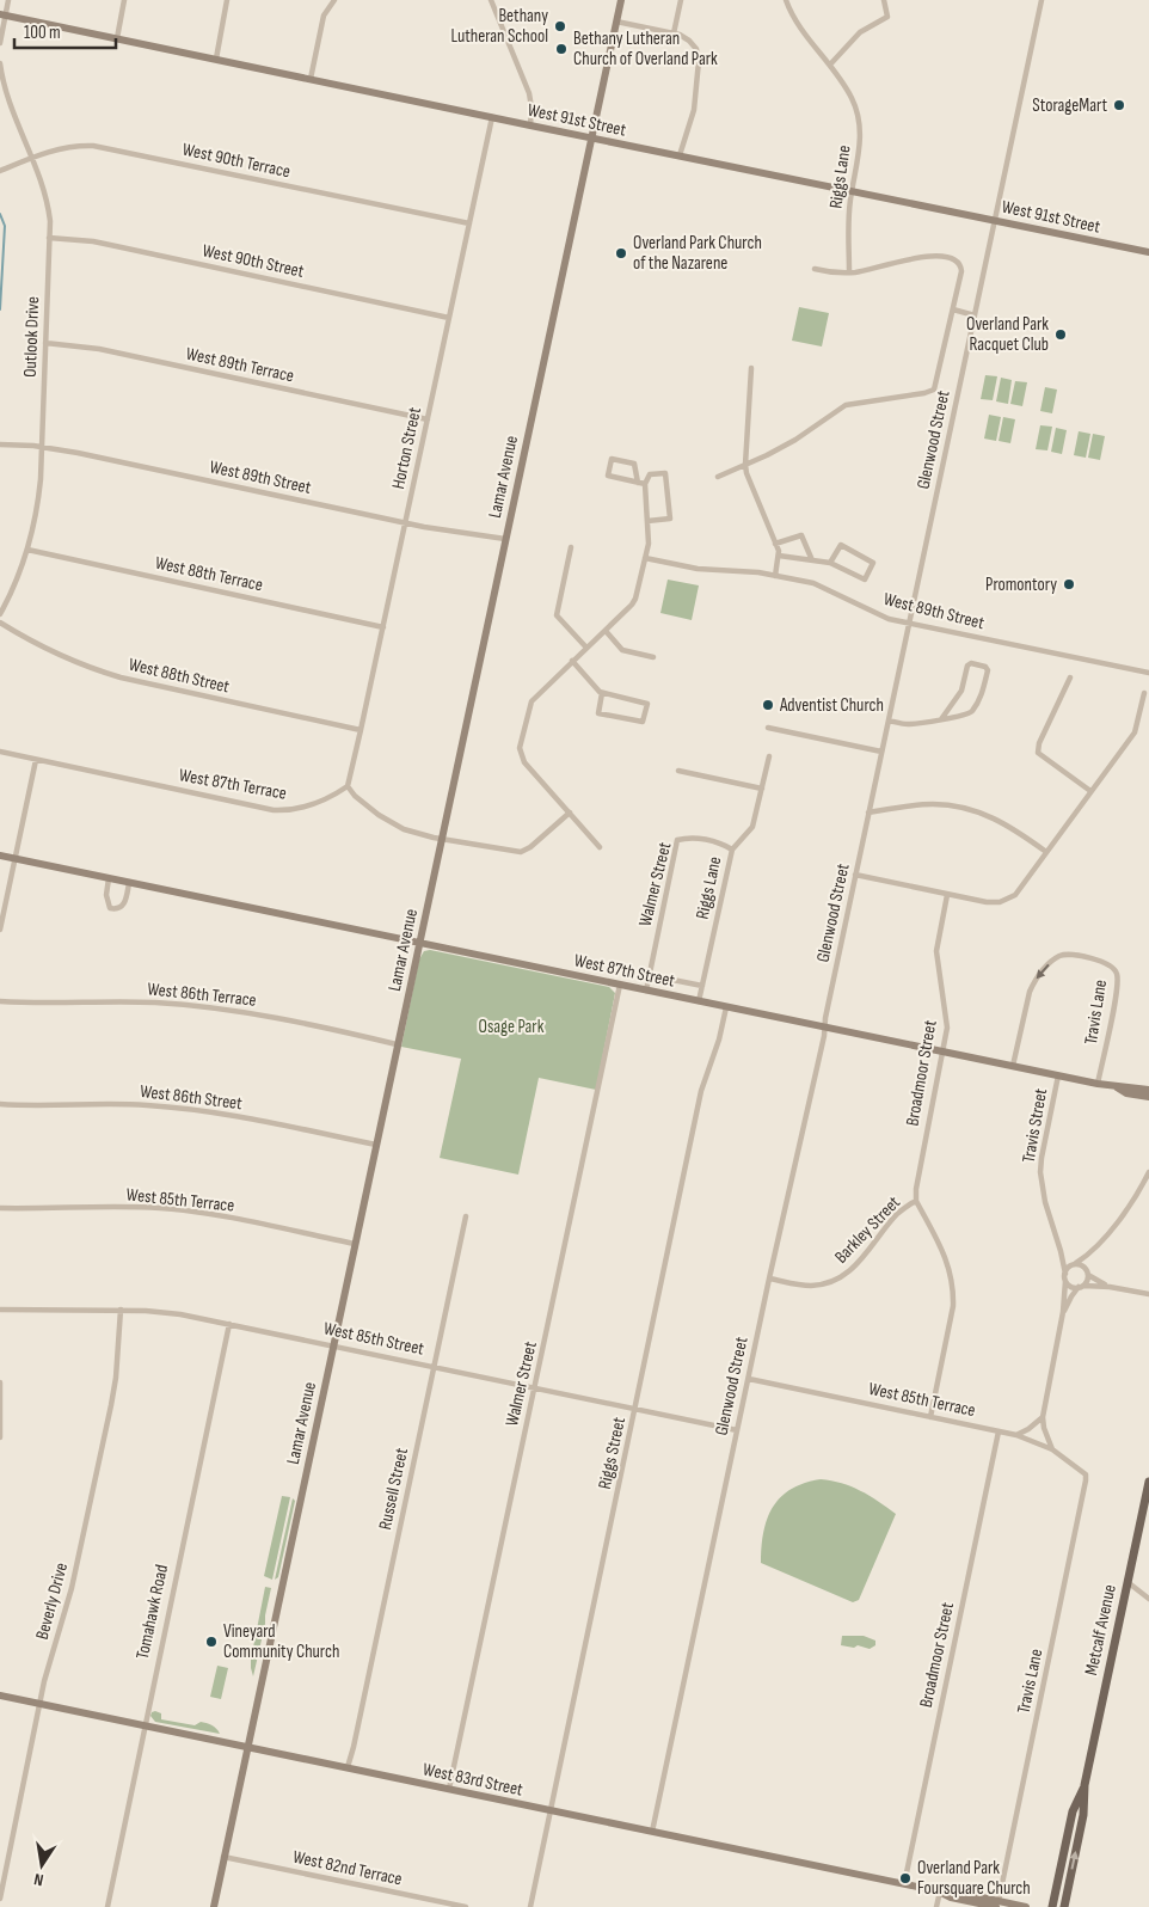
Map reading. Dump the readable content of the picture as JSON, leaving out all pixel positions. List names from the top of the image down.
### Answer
{
  "streets": {
    "main road": ["Metcalf Avenue"],
    "street": [
      "West 91st Street",
      "West 90th Terrace",
      "Riggs Lane",
      "West 90th Street",
      "Outlook Drive",
      "West 89th Terrace",
      "Glenwood Street",
      "Horton Street",
      "West 89th Street",
      "Lamar Avenue",
      "West 88th Terrace",
      "West 88th Street",
      "West 87th Terrace",
      "Walmer Street",
      "West 87th Street",
      "West 86th Terrace",
      "Travis Lane",
      "Broadmoor Street",
      "West 86th Street",
      "Travis Street",
      "West 85th Terrace",
      "Barkley Street",
      "West 85th Street",
      "Riggs Street",
      "Russell Street",
      "Beverly Drive",
      "Tomahawk Road",
      "West 83rd Street",
      "West 82nd Terrace"
    ]
  },
  "crossings": [
    ["West 91st Street", "Riggs Lane"],
    ["West 91st Street", "Glenwood Street"],
    ["West 91st Street", "Horton Street"],
    ["West 91st Street", "Lamar Avenue"],
    ["West 90th Terrace", "Outlook Drive"],
    ["West 90th Terrace", "Horton Street"],
    ["Riggs Lane", "Walmer Street"],
    ["Riggs Lane", "West 87th Street"],
    ["West 90th Street", "Outlook Drive"],
    ["West 90th Street", "Horton Street"],
    ["Outlook Drive", "West 89th Terrace"],
    ["Outlook Drive", "West 89th Street"],
    ["Outlook Drive", "West 88th Terrace"],
    ["West 89th Terrace", "Horton Street"],
    ["Glenwood Street", "West 89th Street"],
    ["Glenwood Street", "West 87th Street"],
    ["Glenwood Street", "West 85th Terrace"],
    ["Glenwood Street", "Barkley Street"],
    ["Glenwood Street", "West 85th Street"],
    ["Glenwood Street", "West 83rd Street"],
    ["Horton Street", "West 89th Street"],
    ["Horton Street", "West 88th Terrace"],
    ["Horton Street", "West 88th Street"],
    ["Horton Street", "West 87th Terrace"],
    ["West 89th Street", "Lamar Avenue"],
    ["Lamar Avenue", "West 87th Street"],
    ["Lamar Avenue", "West 86th Terrace"],
    ["Lamar Avenue", "West 86th Street"],
    ["Lamar Avenue", "West 85th Terrace"],
    ["Lamar Avenue", "West 85th Street"],
    ["Lamar Avenue", "West 83rd Street"],
    ["Lamar Avenue", "West 82nd Terrace"],
    ["Walmer Street", "West 87th Street"],
    ["Walmer Street", "West 85th Street"],
    ["Walmer Street", "West 83rd Street"],
    ["West 87th Street", "Travis Lane"],
    ["West 87th Street", "Broadmoor Street"],
    ["West 87th Street", "Travis Street"],
    ["West 87th Street", "Riggs Street"],
    ["Travis Lane", "West 85th Terrace"],
    ["Travis Lane", "West 83rd Street"],
    ["Broadmoor Street", "West 85th Terrace"],
    ["Broadmoor Street", "Barkley Street"],
    ["Broadmoor Street", "West 83rd Street"],
    ["West 85th Street", "Riggs Street"],
    ["West 85th Street", "Russell Street"],
    ["West 85th Street", "Beverly Drive"],
    ["West 85th Street", "Tomahawk Road"],
    ["Riggs Street", "West 83rd Street"],
    ["Russell Street", "West 83rd Street"],
    ["Beverly Drive", "West 83rd Street"],
    ["Tomahawk Road", "West 83rd Street"]
  ],
  "parks": ["Osage Park"],
  "places": [
    "Bethany Lutheran School",
    "Bethany Lutheran Church of Overland Park",
    "StorageMart",
    "Overland Park Church of the Nazarene",
    "Overland Park Racquet Club",
    "Promontory",
    "Adventist Church",
    "Vineyard Community Church",
    "Overland Park Foursquare Church"
  ],
  "scale_bar": "100 m",
  "north": "bottom"
}
